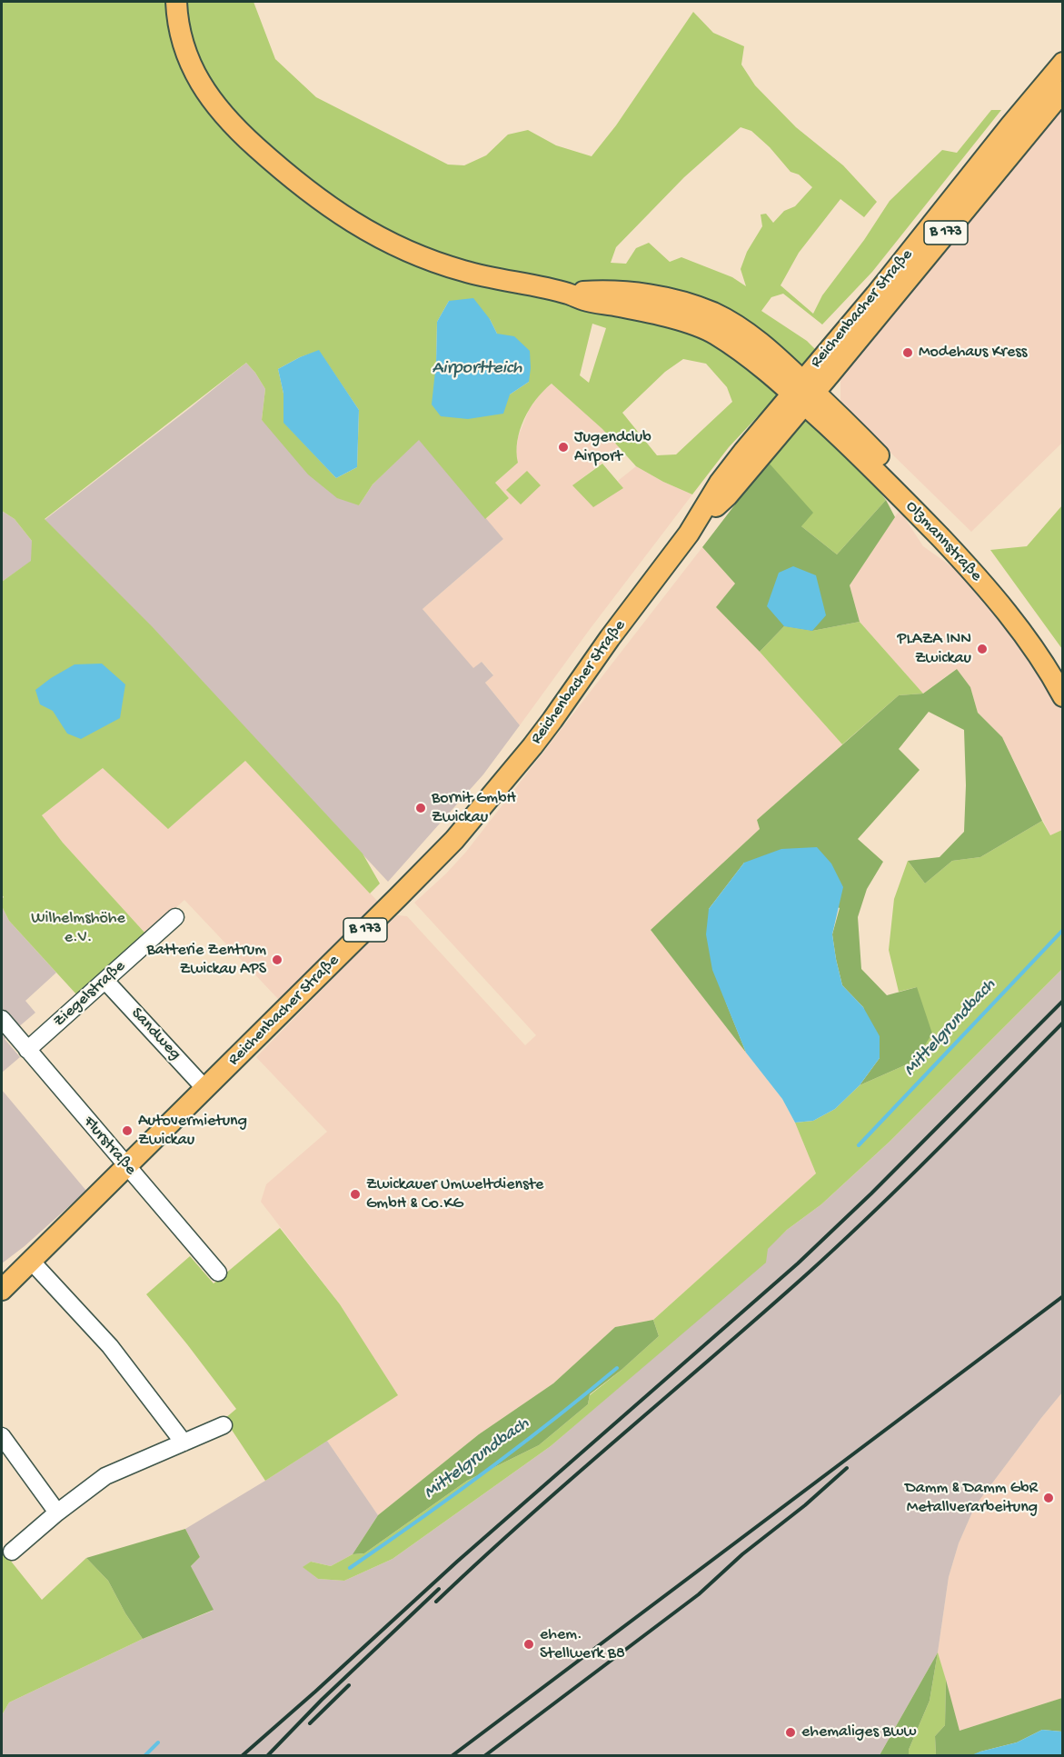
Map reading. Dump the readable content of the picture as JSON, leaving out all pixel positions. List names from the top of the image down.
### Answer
{
  "streets": {
    "main road": ["B 173", "Reichenbacher Straße", "Olzmannstraße"],
    "street": ["Ziegelstraße", "Sandweg", "Flurstraße"]
  },
  "crossings": [
    ["Reichenbacher Straße", "Olzmannstraße"],
    ["Reichenbacher Straße", "Sandweg"],
    ["Reichenbacher Straße", "Flurstraße"],
    ["Ziegelstraße", "Sandweg"],
    ["Ziegelstraße", "Flurstraße"]
  ],
  "water": ["Airportteich", "Mittelgrundbach"],
  "parks": ["Wilhelmshöhe e.V."],
  "places": [
    "Modehaus Kress",
    "Jugendclub Airport",
    "PLAZA INN Zwickau",
    "Bornit GmbH Zwickau",
    "Batterie Zentrum Zwickau APS",
    "Autovermietung Zwickau",
    "Zwickauer Umweltdienste GmbH & Co.KG",
    "Damm & Damm GbR Metallverarbeitung",
    "ehem. Stellwerk B8",
    "ehemaliges Bww"
  ]
}
